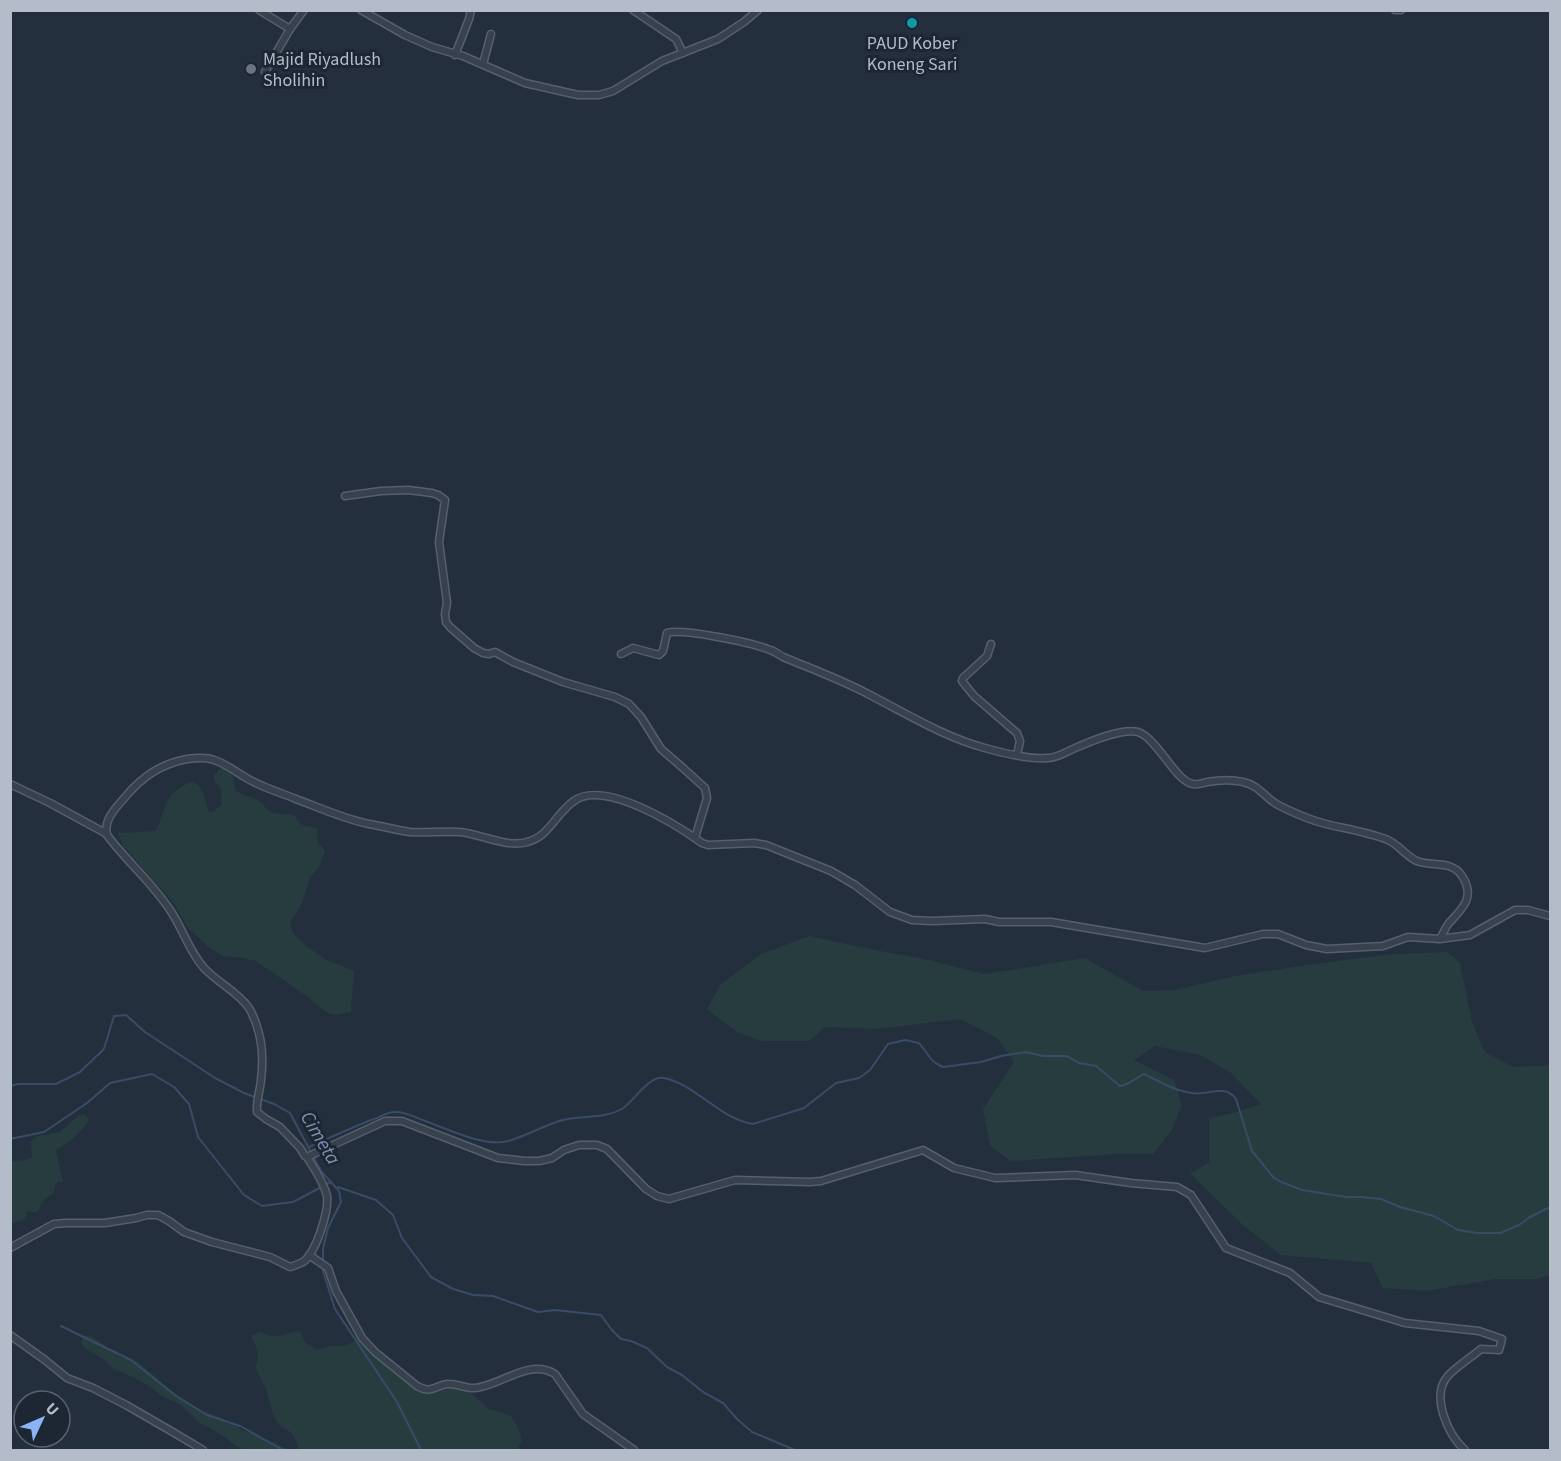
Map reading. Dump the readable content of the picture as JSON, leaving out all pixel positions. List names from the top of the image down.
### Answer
{
  "water": ["Cimeta"],
  "places": ["PAUD Kober Koneng Sari", "Majid Riyadlush Sholihin"],
  "north": "top right"
}
